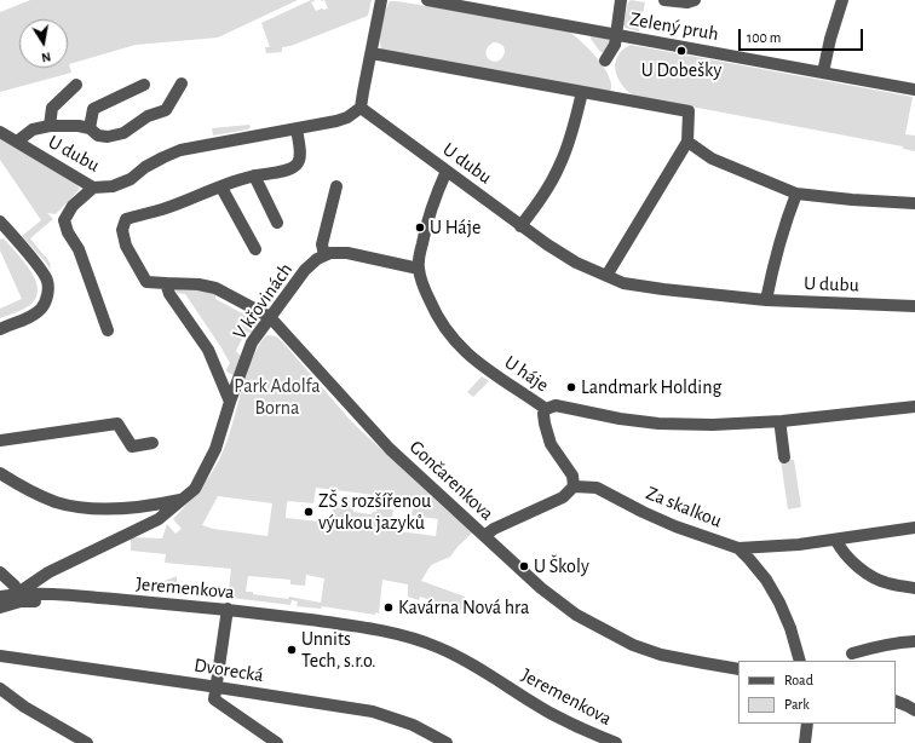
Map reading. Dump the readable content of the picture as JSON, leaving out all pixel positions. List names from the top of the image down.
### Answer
{
  "streets": {
    "street": [
      "Zelený pruh",
      "U dubu",
      "V křovinách",
      "U háje",
      "Gončarenkova",
      "Za skalkou",
      "Jeremenkova",
      "Dvorecká"
    ]
  },
  "crossings": [
    ["U dubu", "U háje"],
    ["V křovinách", "Gončarenkova"],
    ["V křovinách", "Jeremenkova"]
  ],
  "parks": ["Park Adolfa Borna"],
  "places": [
    "U Dobešky",
    "U Háje",
    "Landmark Holding",
    "ZŠ s rozšířenou výukou jazyků",
    "U Školy",
    "Kavárna Nová hra",
    "Unnits Tech, s.r.o."
  ],
  "legend": ["Road", "Park"],
  "scale_bar": "100 m",
  "north": "bottom"
}
